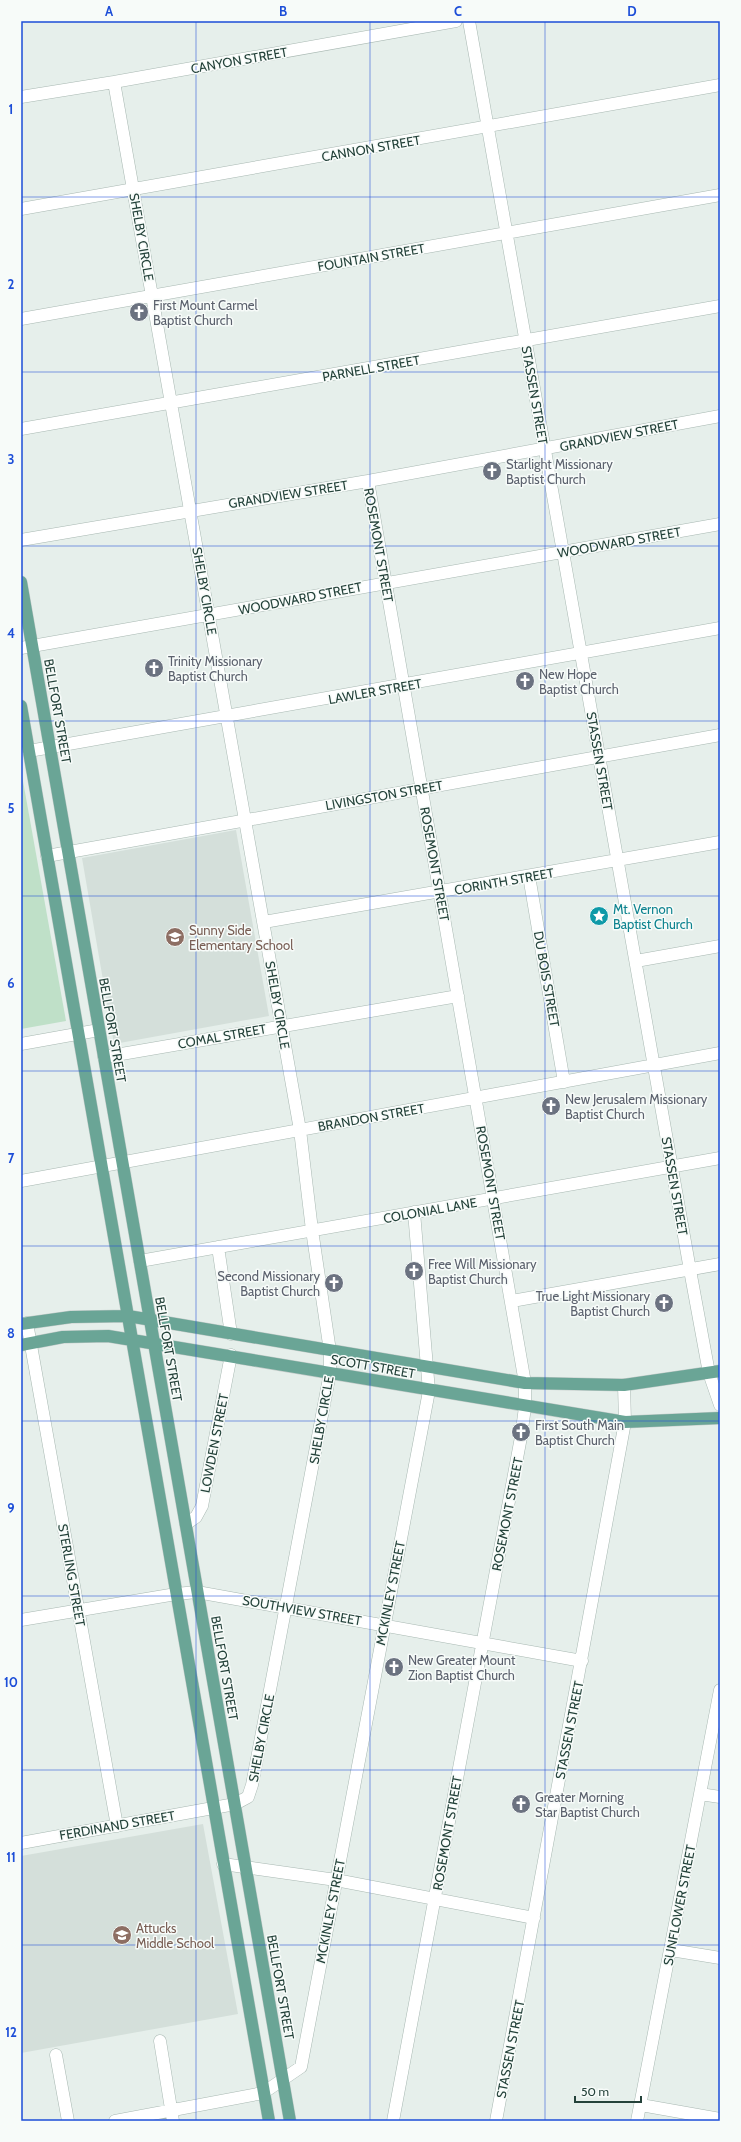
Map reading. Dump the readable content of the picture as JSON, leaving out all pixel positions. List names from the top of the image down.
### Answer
{
  "streets": {
    "main road": ["BELLFORT STREET", "SCOTT STREET"],
    "street": [
      "CANYON STREET",
      "CANNON STREET",
      "SHELBY CIRCLE",
      "FOUNTAIN STREET",
      "PARNELL STREET",
      "STASSEN STREET",
      "GRANDVIEW STREET",
      "WOODWARD STREET",
      "ROSEMONT STREET",
      "LAWLER STREET",
      "LIVINGSTON STREET",
      "CORINTH STREET",
      "DU BOIS STREET",
      "COMAL STREET",
      "BRANDON STREET",
      "COLONIAL LANE",
      "LOWDEN STREET",
      "STERLING STREET",
      "MCKINLEY STREET",
      "SOUTHVIEW STREET",
      "FERDINAND STREET",
      "SUNFLOWER STREET"
    ]
  },
  "crossings": [
    ["CANYON STREET", "SHELBY CIRCLE"],
    ["CANNON STREET", "SHELBY CIRCLE"],
    ["CANNON STREET", "STASSEN STREET"],
    ["SHELBY CIRCLE", "FOUNTAIN STREET"],
    ["SHELBY CIRCLE", "PARNELL STREET"],
    ["SHELBY CIRCLE", "GRANDVIEW STREET"],
    ["SHELBY CIRCLE", "WOODWARD STREET"],
    ["SHELBY CIRCLE", "LAWLER STREET"],
    ["SHELBY CIRCLE", "BELLFORT STREET"],
    ["SHELBY CIRCLE", "LIVINGSTON STREET"],
    ["SHELBY CIRCLE", "CORINTH STREET"],
    ["SHELBY CIRCLE", "COMAL STREET"],
    ["SHELBY CIRCLE", "BRANDON STREET"],
    ["SHELBY CIRCLE", "COLONIAL LANE"],
    ["SHELBY CIRCLE", "SCOTT STREET"],
    ["SHELBY CIRCLE", "SOUTHVIEW STREET"],
    ["SHELBY CIRCLE", "FERDINAND STREET"],
    ["FOUNTAIN STREET", "STASSEN STREET"],
    ["PARNELL STREET", "STASSEN STREET"],
    ["STASSEN STREET", "GRANDVIEW STREET"],
    ["STASSEN STREET", "WOODWARD STREET"],
    ["STASSEN STREET", "LAWLER STREET"],
    ["STASSEN STREET", "LIVINGSTON STREET"],
    ["STASSEN STREET", "CORINTH STREET"],
    ["STASSEN STREET", "BRANDON STREET"],
    ["STASSEN STREET", "COLONIAL LANE"],
    ["STASSEN STREET", "SCOTT STREET"],
    ["STASSEN STREET", "SOUTHVIEW STREET"],
    ["GRANDVIEW STREET", "ROSEMONT STREET"],
    ["WOODWARD STREET", "ROSEMONT STREET"],
    ["WOODWARD STREET", "BELLFORT STREET"],
    ["ROSEMONT STREET", "LAWLER STREET"],
    ["ROSEMONT STREET", "LIVINGSTON STREET"],
    ["ROSEMONT STREET", "CORINTH STREET"],
    ["ROSEMONT STREET", "COMAL STREET"],
    ["ROSEMONT STREET", "BRANDON STREET"],
    ["ROSEMONT STREET", "COLONIAL LANE"],
    ["ROSEMONT STREET", "SCOTT STREET"],
    ["ROSEMONT STREET", "SOUTHVIEW STREET"],
    ["LAWLER STREET", "BELLFORT STREET"],
    ["BELLFORT STREET", "LIVINGSTON STREET"],
    ["BELLFORT STREET", "COMAL STREET"],
    ["BELLFORT STREET", "BRANDON STREET"],
    ["BELLFORT STREET", "COLONIAL LANE"],
    ["BELLFORT STREET", "SCOTT STREET"],
    ["BELLFORT STREET", "LOWDEN STREET"],
    ["BELLFORT STREET", "MCKINLEY STREET"],
    ["BELLFORT STREET", "SOUTHVIEW STREET"],
    ["CORINTH STREET", "DU BOIS STREET"],
    ["DU BOIS STREET", "BRANDON STREET"],
    ["COLONIAL LANE", "MCKINLEY STREET"],
    ["SCOTT STREET", "LOWDEN STREET"],
    ["SCOTT STREET", "STERLING STREET"],
    ["SCOTT STREET", "MCKINLEY STREET"],
    ["STERLING STREET", "SOUTHVIEW STREET"],
    ["STERLING STREET", "FERDINAND STREET"],
    ["MCKINLEY STREET", "SOUTHVIEW STREET"]
  ],
  "places": {
    "church": [
      "First Mount Carmel Baptist Church",
      "Starlight Missionary Baptist Church",
      "Trinity Missionary Baptist Church",
      "New Hope Baptist Church",
      "New Jerusalem Missionary Baptist Church",
      "Free Will Missionary Baptist Church",
      "Second Missionary Baptist Church",
      "True Light Missionary Baptist Church",
      "First South Main Baptist Church",
      "New Greater Mount Zion Baptist Church",
      "Greater Morning Star Baptist Church"
    ],
    "place": ["Mt. Vernon Baptist Church"],
    "school or university": ["Sunny Side Elementary School", "Attucks Middle School"]
  },
  "scale_bar": "50 m",
  "grid": {
    "columns": [
      "A",
      "B",
      "C",
      "D"
    ],
    "rows": [
      "1",
      "2",
      "3",
      "4",
      "5",
      "6",
      "7",
      "8",
      "9",
      "10",
      "11",
      "12"
    ]
  }
}
